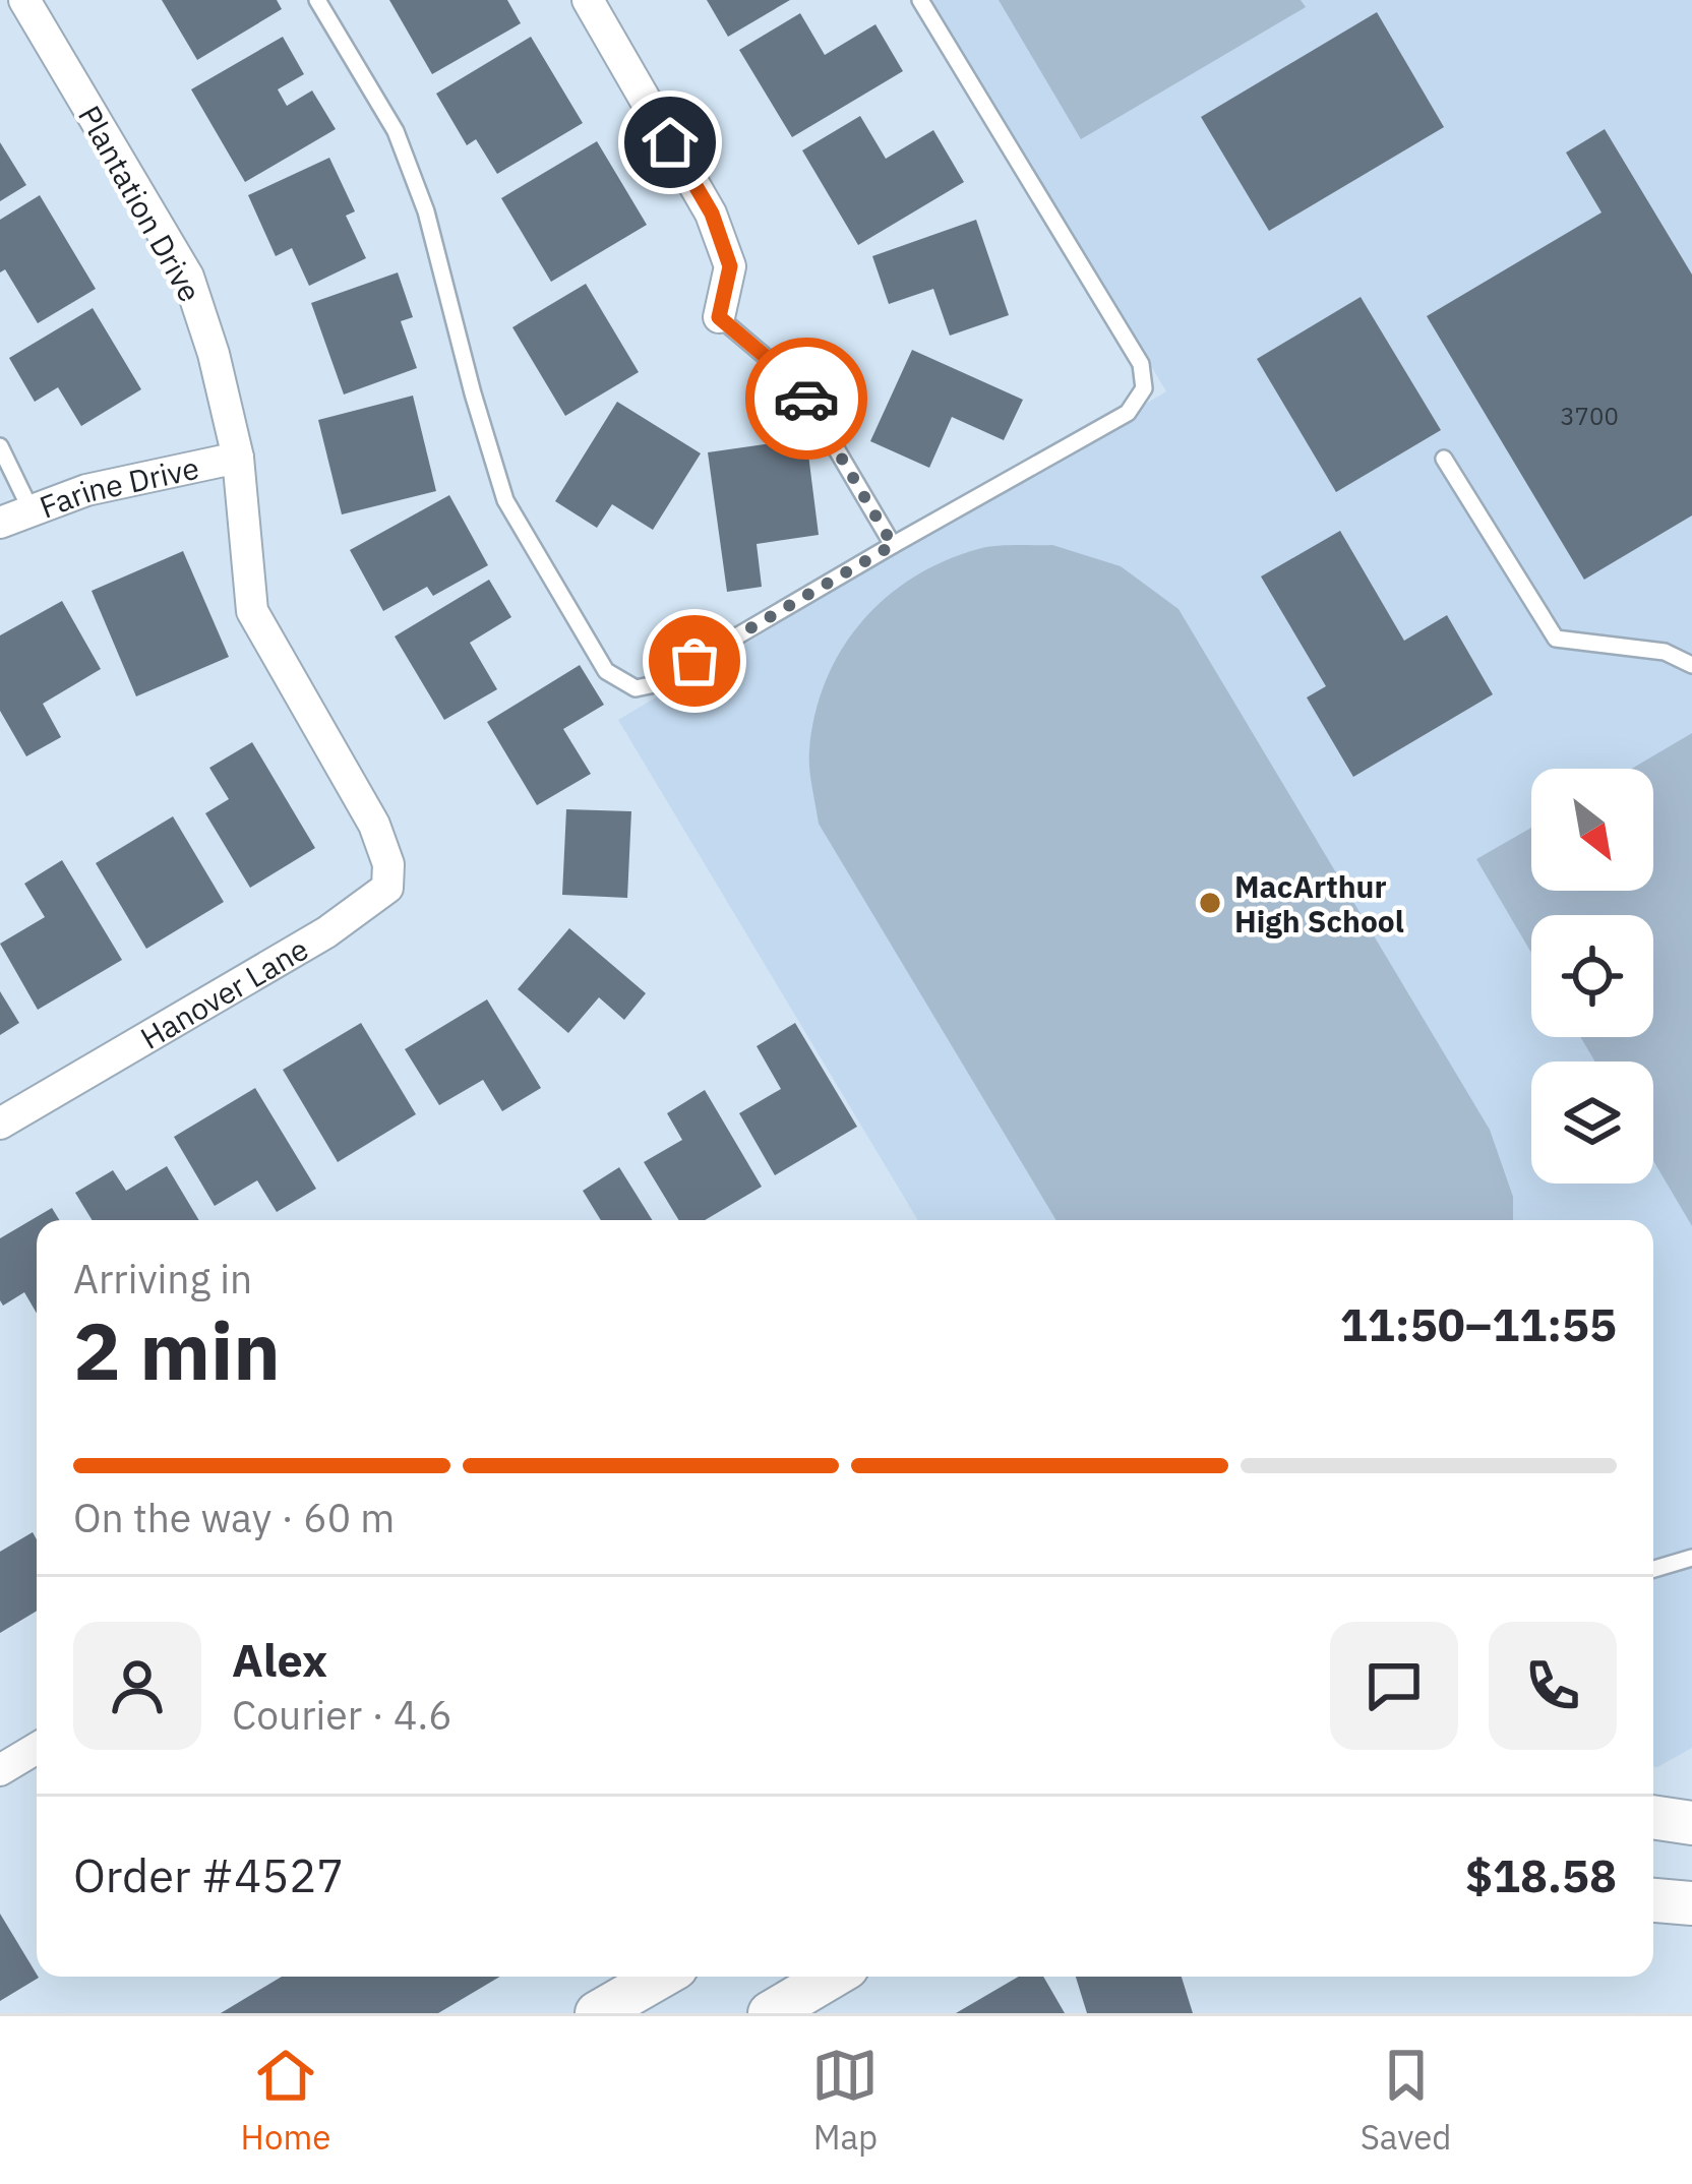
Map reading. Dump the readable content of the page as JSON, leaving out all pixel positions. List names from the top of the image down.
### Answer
{
  "streets": {
    "street": ["Plantation Drive", "Farine Drive", "Hanover Lane"]
  },
  "crossings": [
    ["Plantation Drive", "Farine Drive"],
    ["Plantation Drive", "Hanover Lane"]
  ],
  "places": ["MacArthur High School"],
  "house_numbers": ["3700"],
  "north": "bottom right",
  "page": {
    "heading": ["2 min", "Arriving in", "11:50–11:55"],
    "panel": [
      "Alex",
      "Courier · 4.6",
      "Order #4527",
      "$18.58"
    ],
    "bar": "On the way · 60 m",
    "tabs": ["Home", "Map", "Saved"]
  }
}
